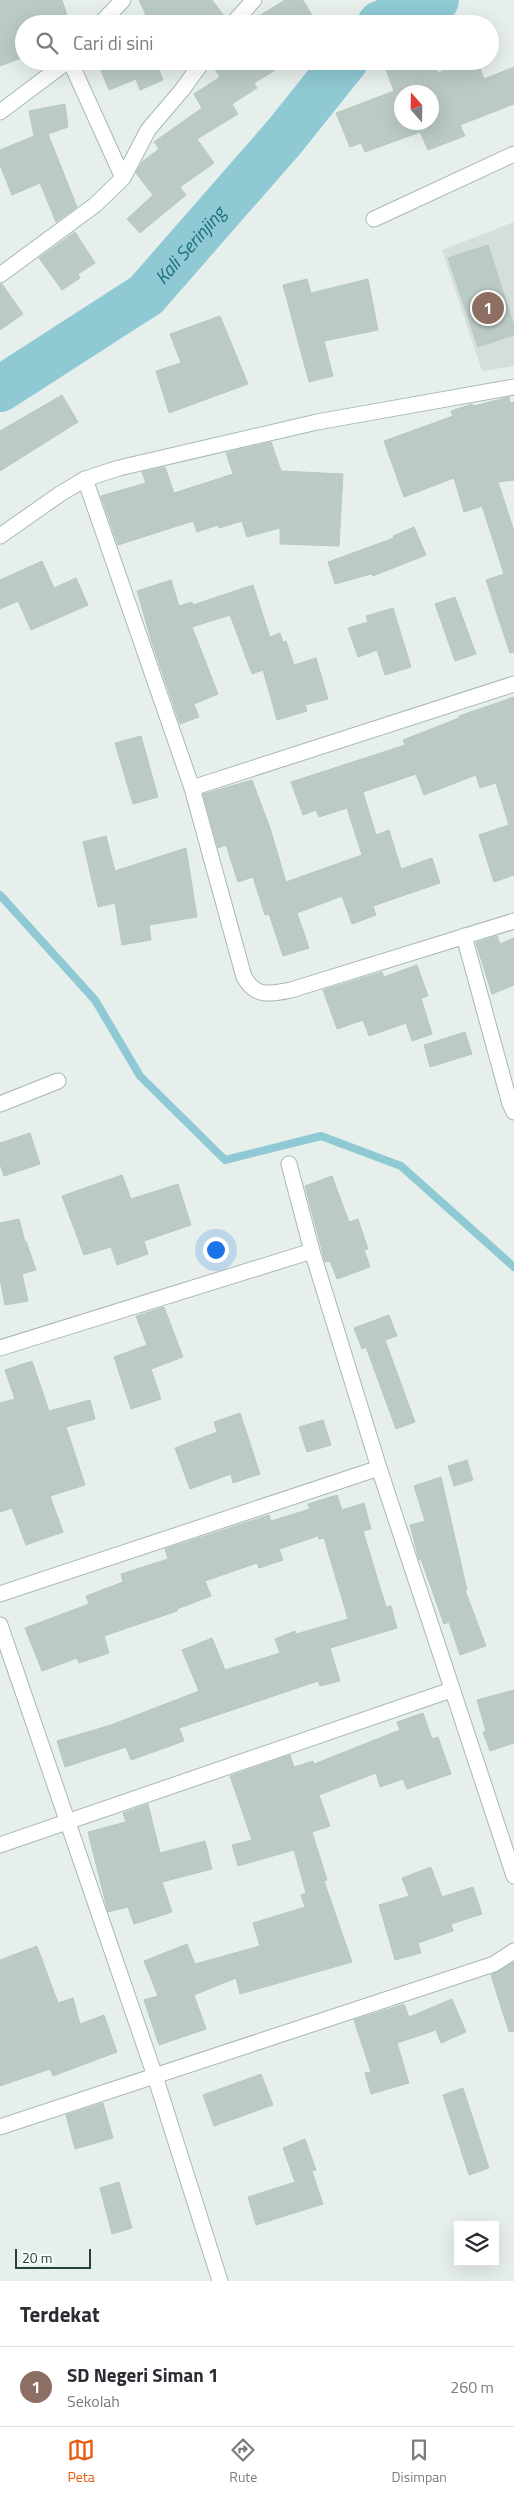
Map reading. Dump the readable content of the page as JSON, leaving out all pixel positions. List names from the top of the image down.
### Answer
{
  "water": ["Kali Serinjing"],
  "scale_bar": "20 m",
  "north": "top",
  "page": {
    "search": "Cari di sini",
    "pins": "1",
    "scale": "20 m",
    "heading": "Terdekat",
    "list": [
      {
        "mark": "1",
        "name": "SD Negeri Siman 1",
        "note": "Sekolah",
        "value": "260 m"
      }
    ],
    "nav": ["Peta", "Rute", "Disimpan"]
  }
}
